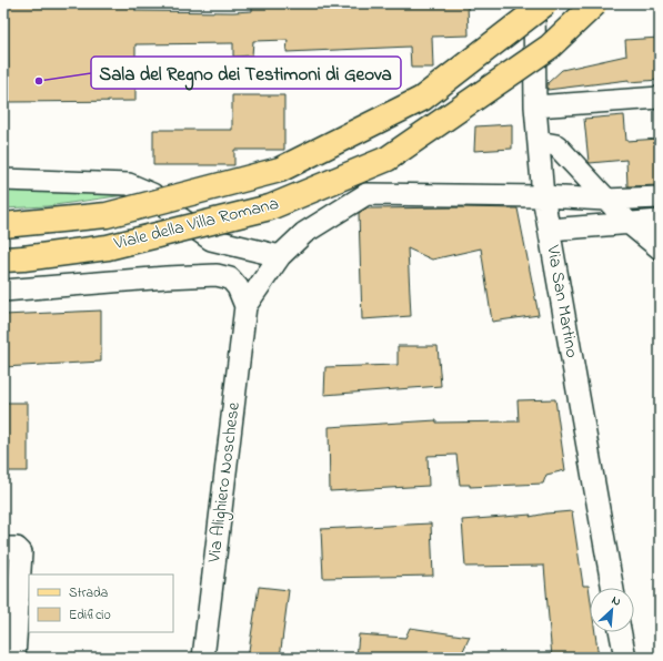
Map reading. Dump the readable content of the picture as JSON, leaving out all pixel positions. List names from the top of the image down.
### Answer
{
  "streets": {
    "main road": ["Viale della Villa Romana"],
    "street": ["Via San Martino", "Via Alighiero Noschese"]
  },
  "places": ["Sala del Regno dei Testimoni di Geova"],
  "legend": ["Strada", "Edificio"],
  "north": "top right"
}
